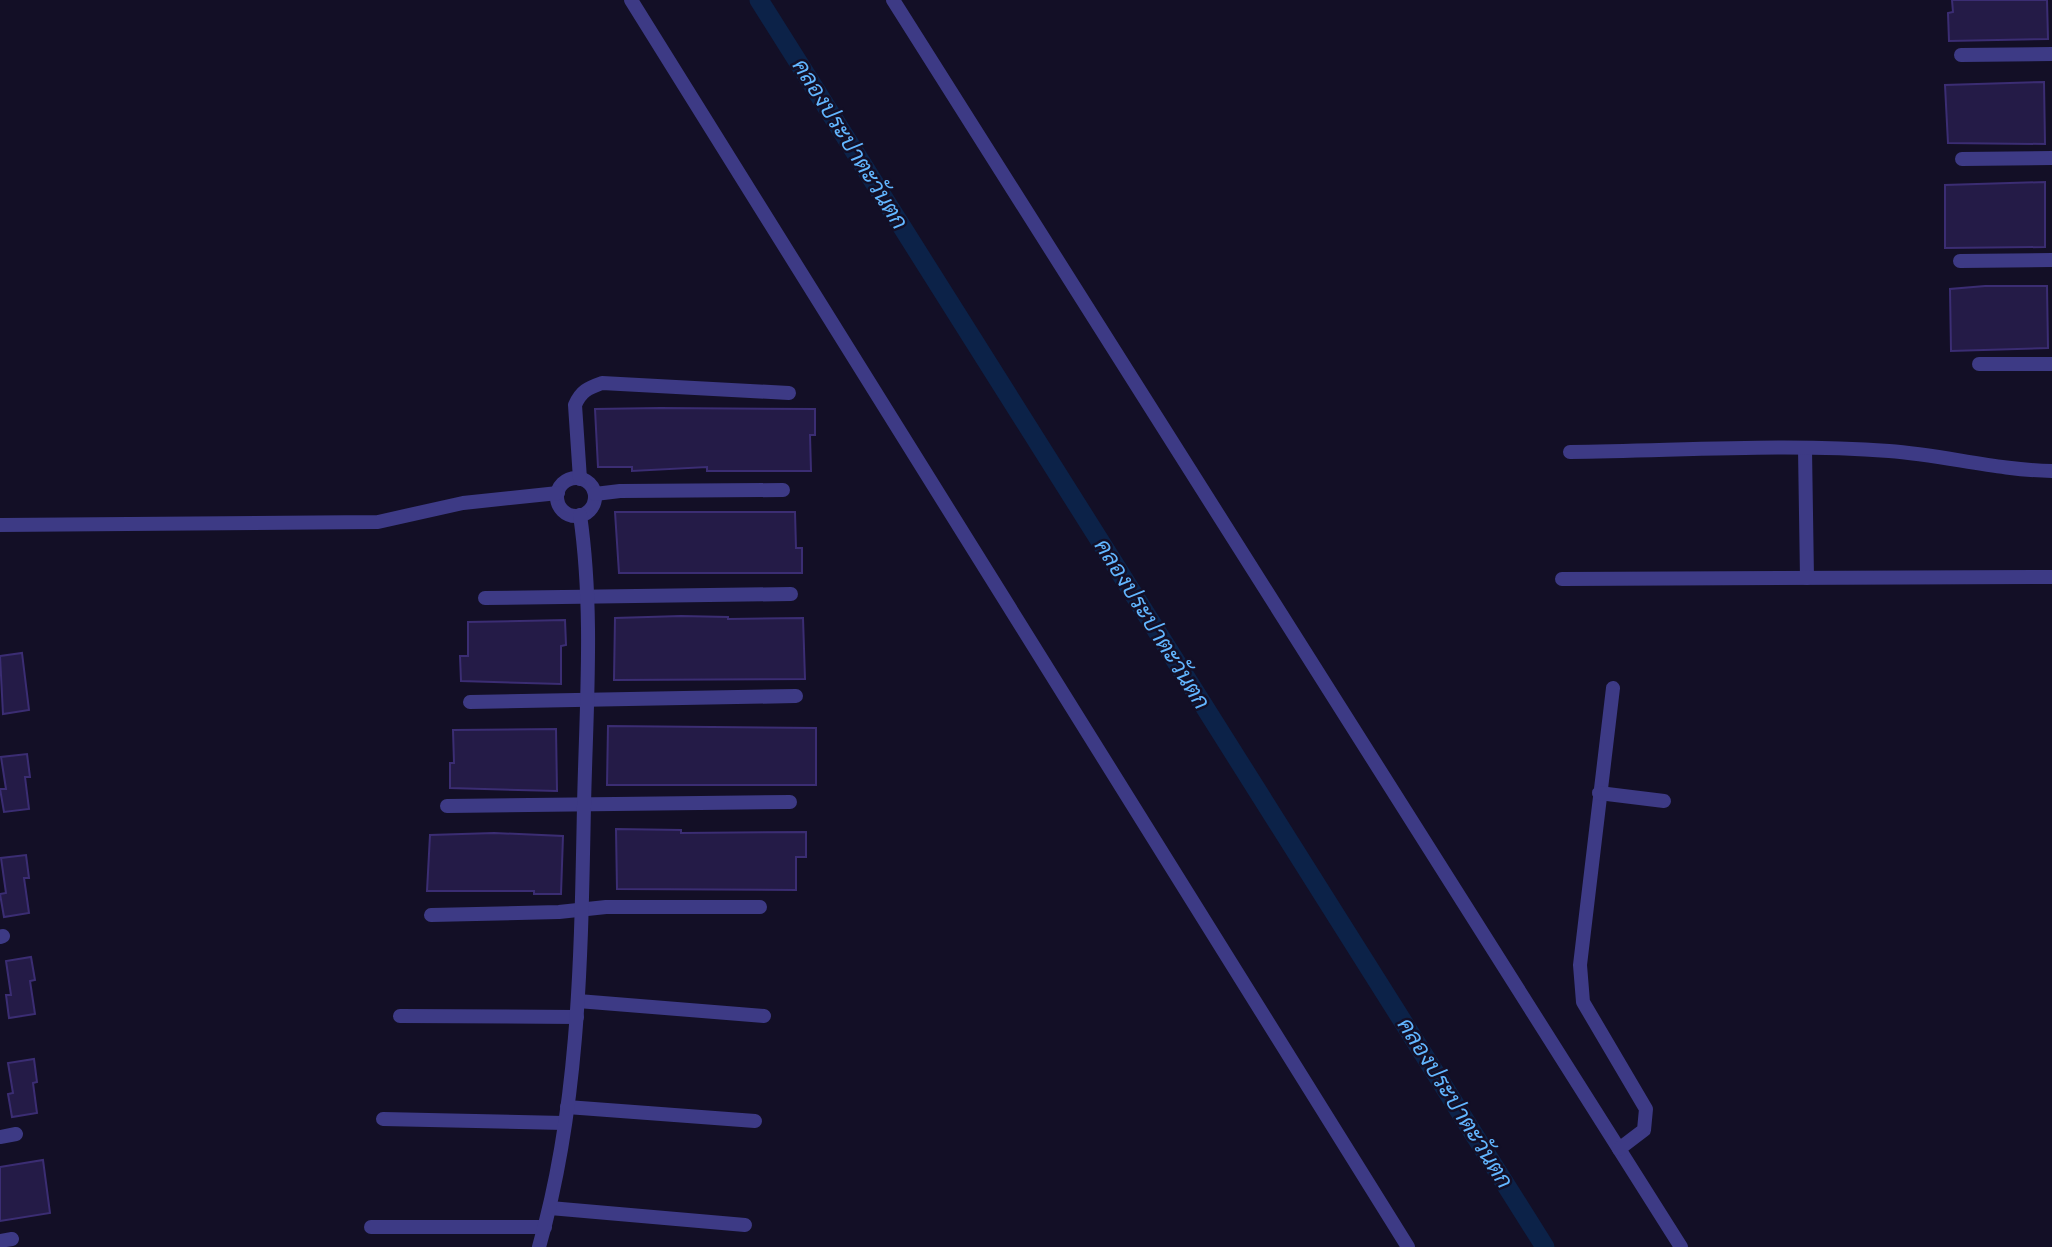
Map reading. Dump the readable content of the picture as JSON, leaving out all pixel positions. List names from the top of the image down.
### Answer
{
  "water": ["คลองประปาตะวันตก"]
}
